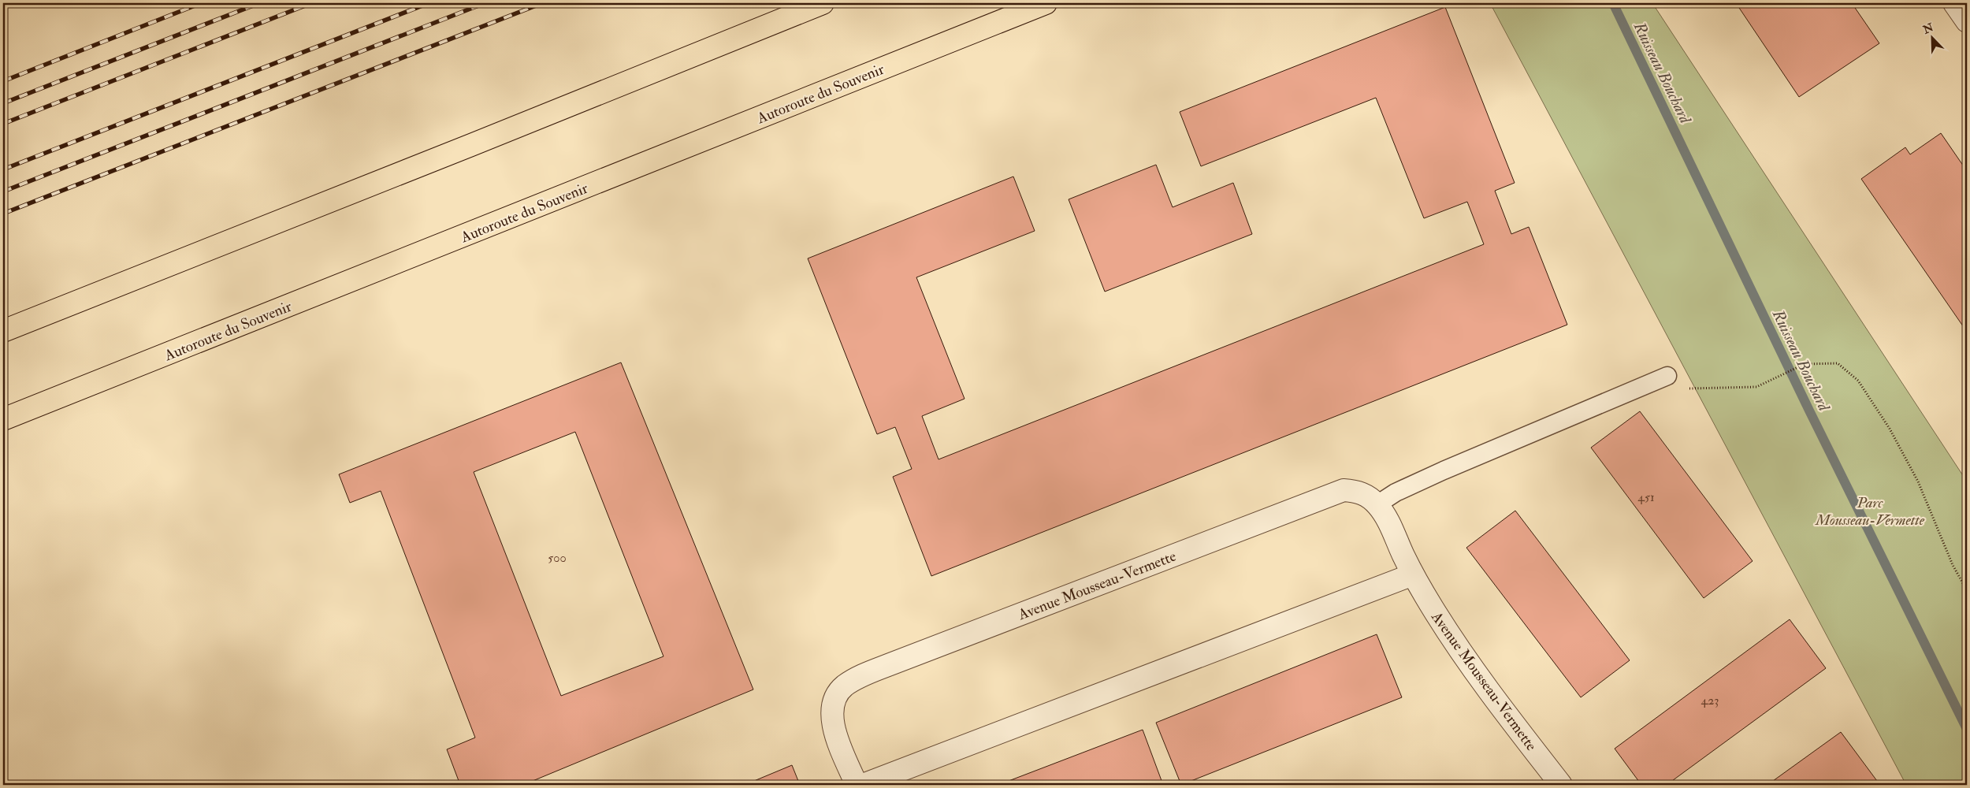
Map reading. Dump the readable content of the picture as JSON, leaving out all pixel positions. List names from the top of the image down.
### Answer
{
  "streets": {
    "highway": ["Autoroute du Souvenir"],
    "street": ["Avenue Mousseau-Vermette"]
  },
  "water": ["Ruisseau Bouchard"],
  "parks": ["Parc Mousseau-Vermette"],
  "house_numbers": ["451", "500", "423"],
  "north": "top left"
}
